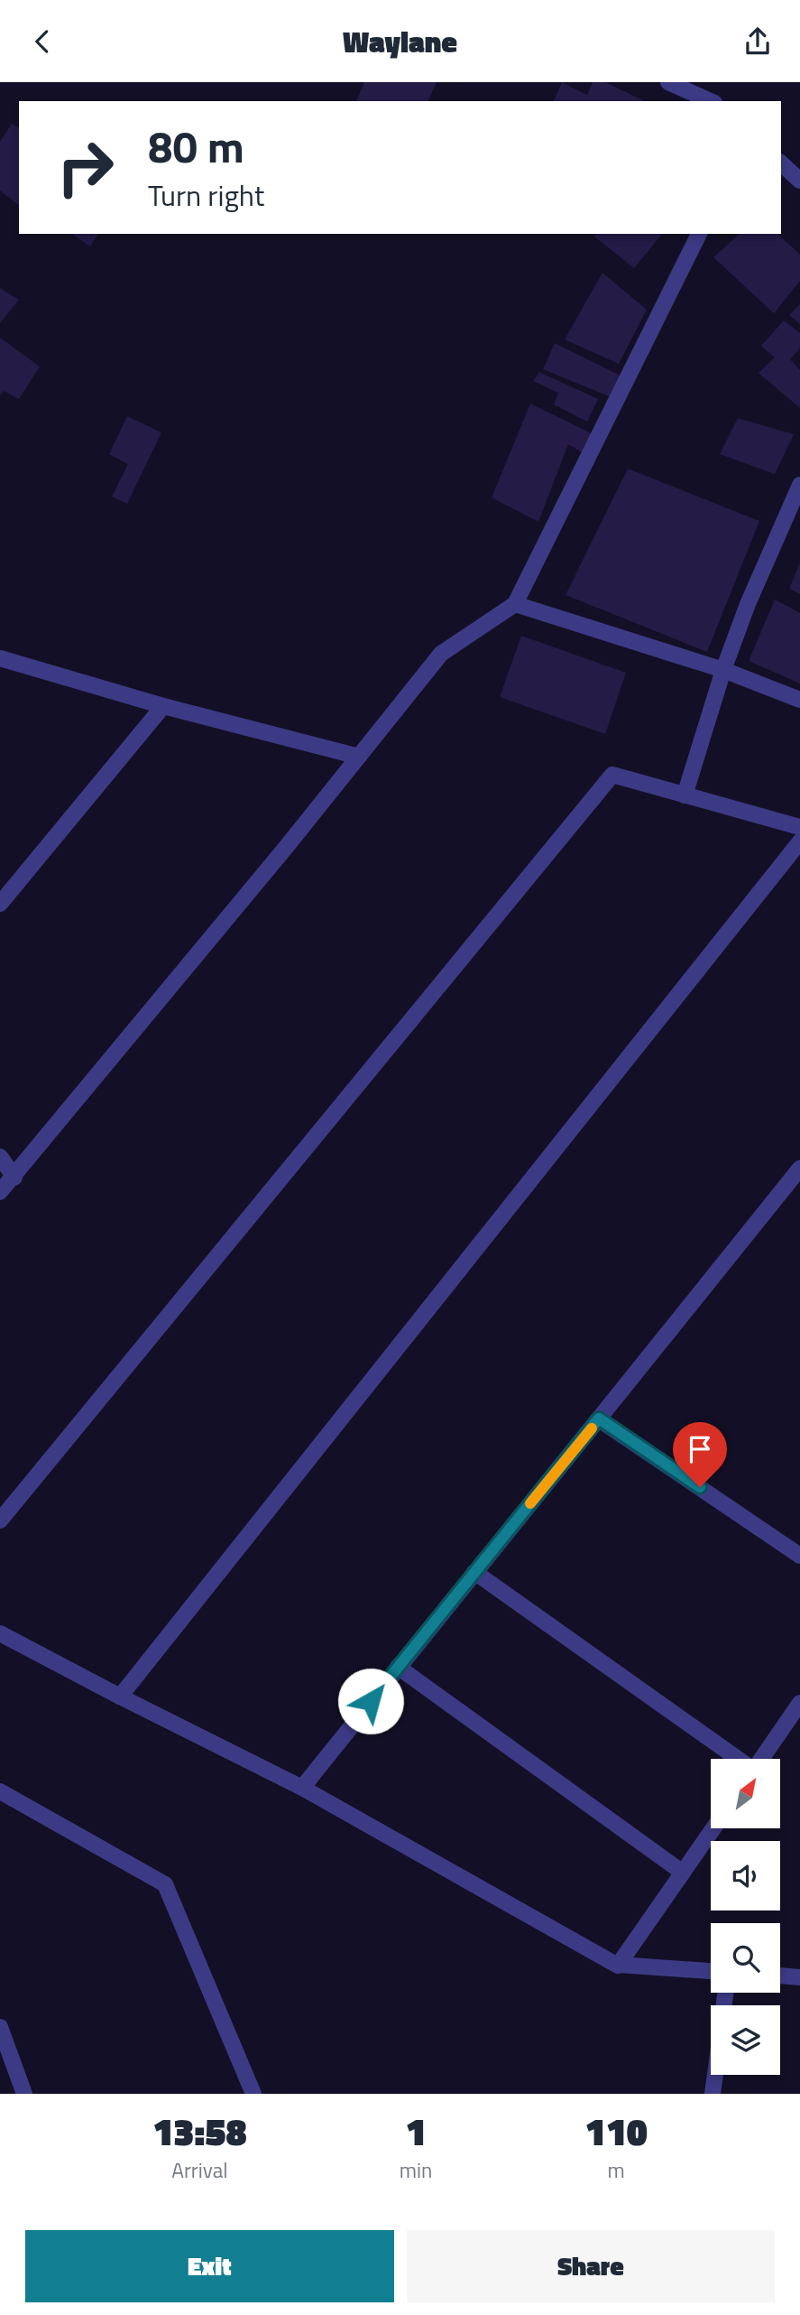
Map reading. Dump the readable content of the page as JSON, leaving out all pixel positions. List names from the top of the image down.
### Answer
{
  "north": "top right",
  "page": {
    "header": "Waylane",
    "turn": ["80 m", "Turn right"],
    "eta": [
      "13:58",
      "Arrival",
      "1",
      "min",
      "110",
      "m"
    ],
    "buttons": ["Exit", "Share"]
  }
}
